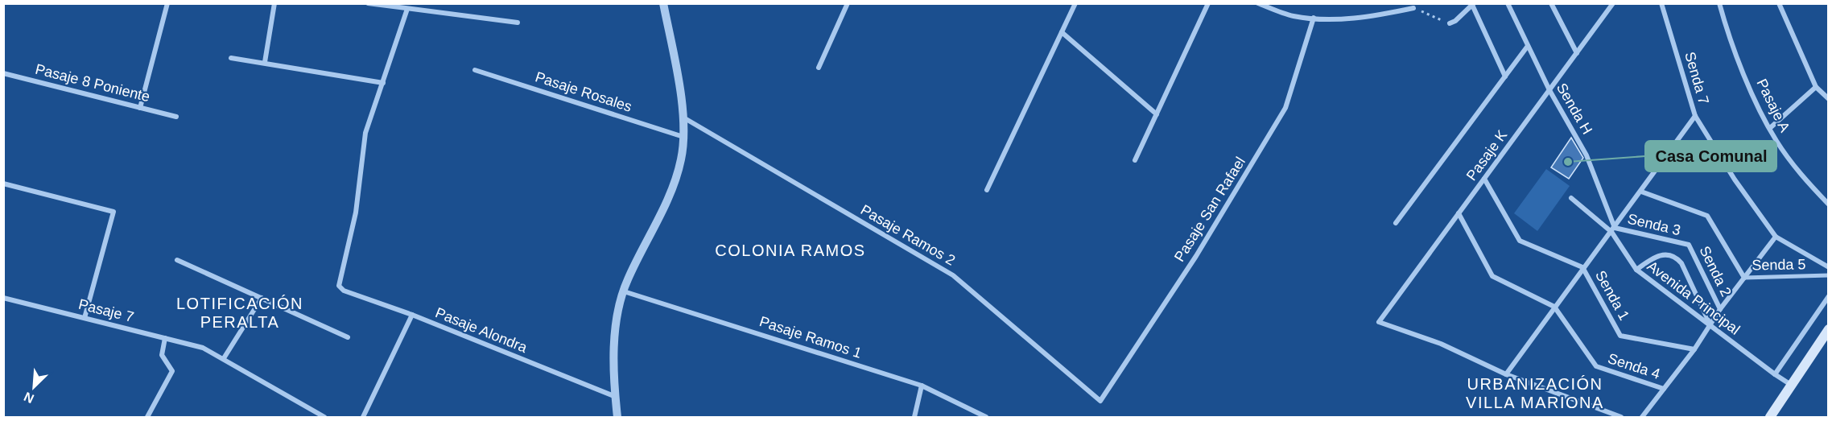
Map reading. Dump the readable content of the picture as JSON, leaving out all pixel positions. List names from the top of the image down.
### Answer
{
  "streets": {
    "street": [
      "Senda 7",
      "Pasaje 8 Poniente",
      "Pasaje Rosales",
      "Pasaje A",
      "Senda H",
      "Pasaje K",
      "Pasaje San Rafael",
      "Senda 3",
      "Pasaje Ramos 2",
      "Senda 5",
      "Senda 2",
      "Senda 1",
      "Avenida Principal",
      "Pasaje 7",
      "Pasaje Alondra",
      "Pasaje Ramos 1",
      "Senda 4"
    ]
  },
  "crossings": [
    ["Senda H", "Pasaje K"],
    ["Senda H", "Senda 3"],
    ["Senda H", "Avenida Principal"],
    ["Pasaje San Rafael", "Pasaje Ramos 2"],
    ["Senda 3", "Senda 2"],
    ["Senda 3", "Avenida Principal"],
    ["Senda 2", "Avenida Principal"]
  ],
  "districts": ["COLONIA RAMOS", "LOTIFICACIÓN PERALTA", "URBANIZACIÓN VILLA MARIONA"],
  "places": ["Casa Comunal"],
  "north": "bottom left"
}
